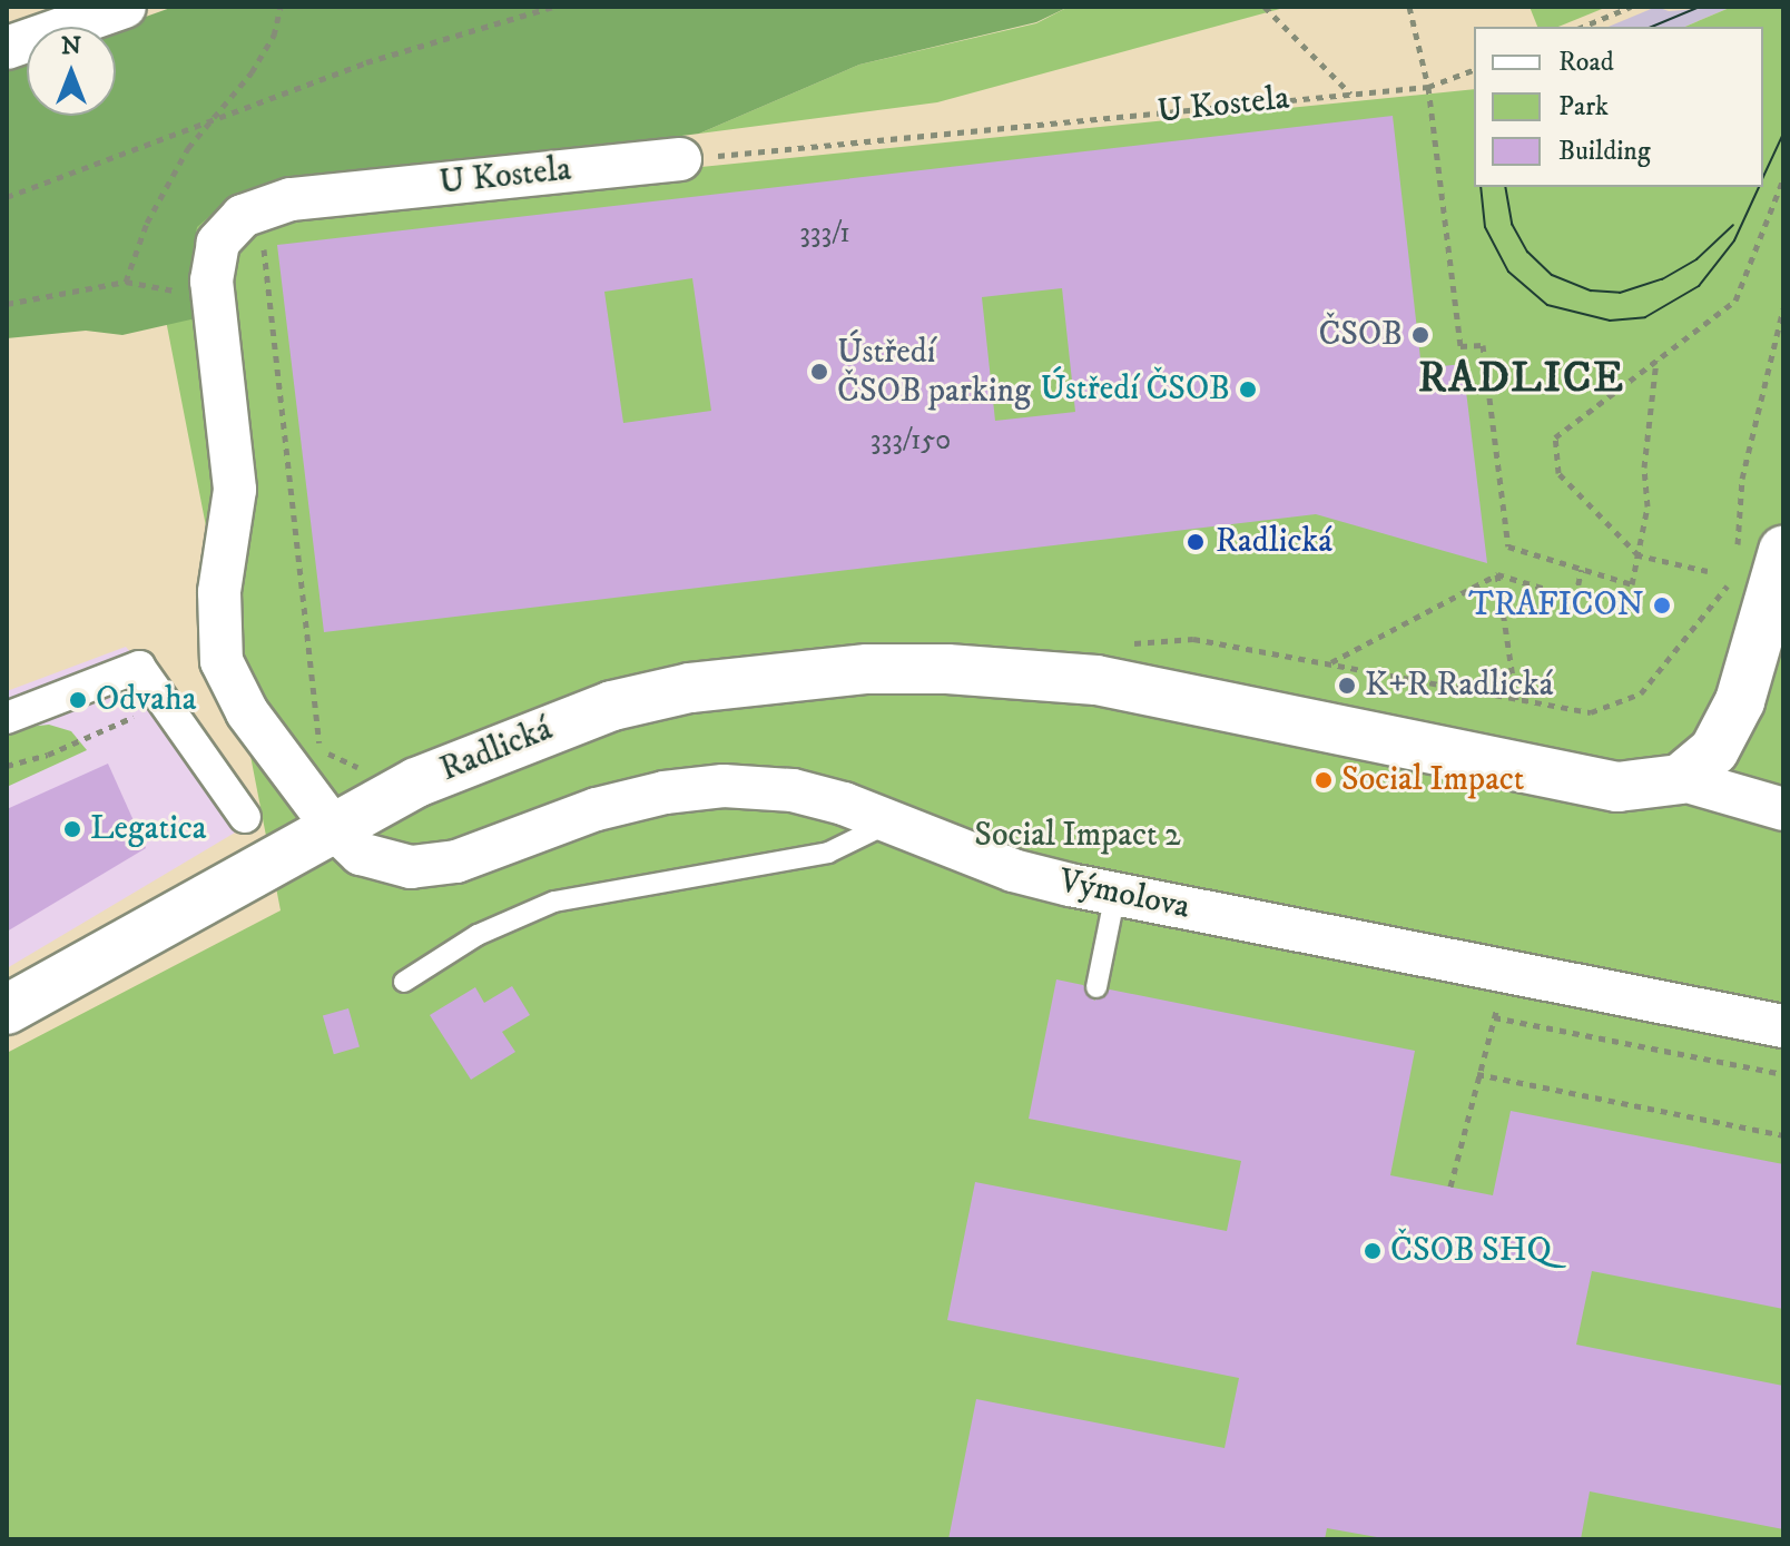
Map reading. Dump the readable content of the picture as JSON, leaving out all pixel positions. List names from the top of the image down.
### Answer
{
  "streets": {
    "main road": ["Radlická"],
    "street": ["U Kostela", "Výmolova"]
  },
  "crossings": [
    ["U Kostela", "Radlická"],
    ["U Kostela", "Výmolova"],
    ["Radlická", "Výmolova"]
  ],
  "districts": ["RADLICE"],
  "parks": ["Social Impact 2"],
  "places": [
    "ČSOB",
    "Ústředí ČSOB parking",
    "Ústředí ČSOB",
    "Radlická",
    "TRAFICON",
    "K+R Radlická",
    "Odvaha",
    "Social Impact",
    "Legatica",
    "ČSOB SHQ"
  ],
  "house_numbers": ["333/1", "333/150"],
  "legend": ["Road", "Park", "Building"],
  "north": "top"
}
